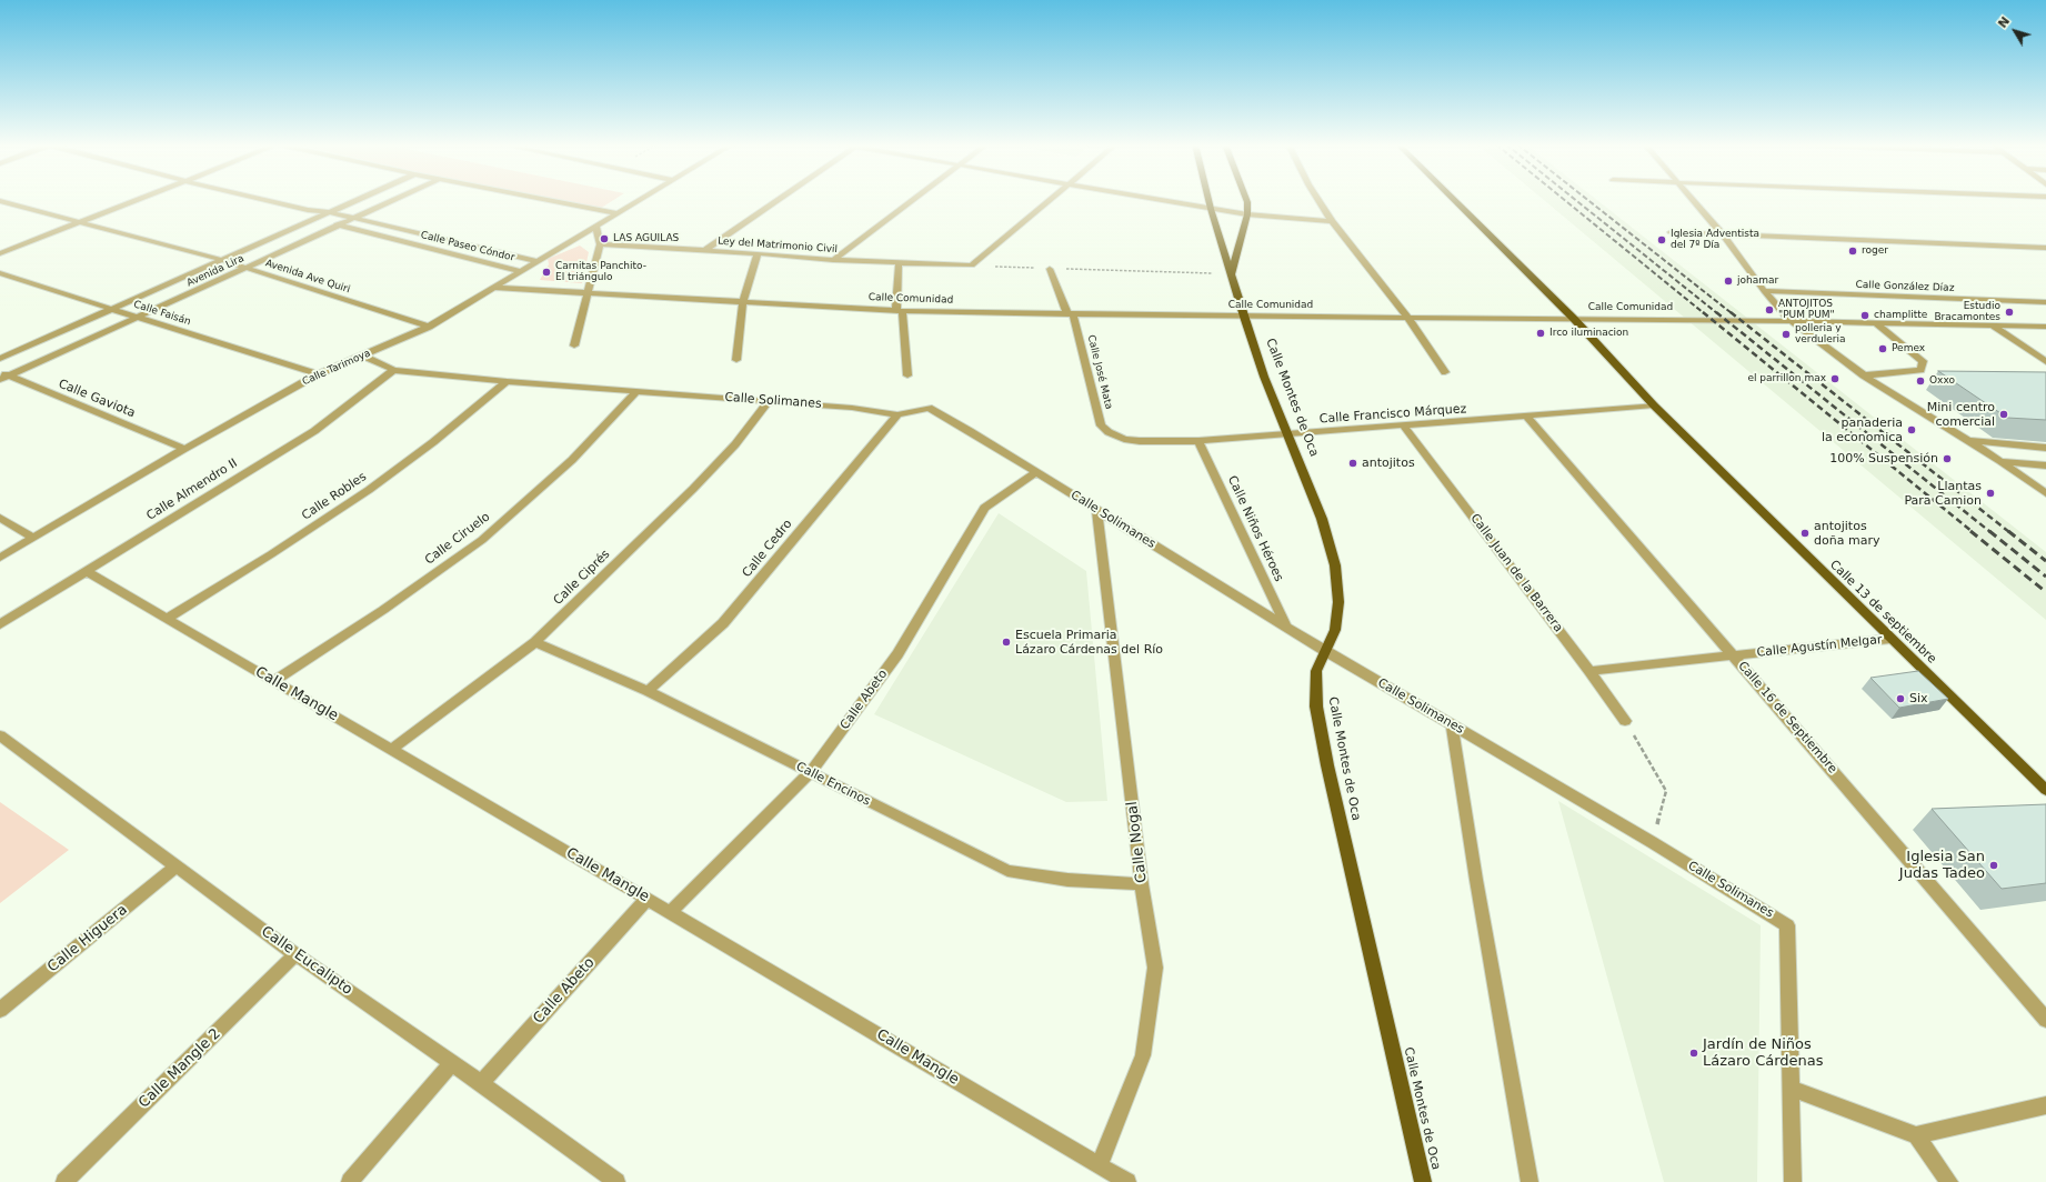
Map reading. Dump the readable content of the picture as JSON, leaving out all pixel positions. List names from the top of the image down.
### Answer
{
  "streets": {
    "main road": ["Calle Montes de Oca", "Calle 13 de septiembre"],
    "street": [
      "Ley del Matrimonio Civil",
      "Calle Paseo Cóndor",
      "Avenida Lira",
      "Avenida Ave Quiri",
      "Calle González Díaz",
      "Calle Comunidad",
      "Calle Faisán",
      "Calle Tarimoya",
      "Calle José Mata",
      "Calle Gaviota",
      "Calle Solimanes",
      "Calle Francisco Márquez",
      "Calle Almendro II",
      "Calle Robles",
      "Calle Niños Héroes",
      "Calle Ciruelo",
      "Calle Cedro",
      "Calle Juan de la Barrera",
      "Calle Ciprés",
      "Calle Agustín Melgar",
      "Calle Mangle",
      "Calle Abeto",
      "Calle 16 de Septiembre",
      "Calle Encinos",
      "Calle Nogal",
      "Calle Higuera",
      "Calle Eucalipto",
      "Calle Mangle 2"
    ]
  },
  "crossings": [
    ["Calle Paseo Cóndor", "Avenida Lira"],
    ["Calle Paseo Cóndor", "Calle Tarimoya"],
    ["Avenida Lira", "Avenida Ave Quiri"],
    ["Avenida Lira", "Calle Faisán"],
    ["Avenida Lira", "Calle Gaviota"],
    ["Avenida Ave Quiri", "Calle Tarimoya"],
    ["Calle Comunidad", "Calle Tarimoya"],
    ["Calle Comunidad", "Calle José Mata"],
    ["Calle Comunidad", "Calle Montes de Oca"],
    ["Calle Comunidad", "Calle 13 de septiembre"],
    ["Calle Faisán", "Calle Tarimoya"],
    ["Calle Tarimoya", "Calle Gaviota"],
    ["Calle Tarimoya", "Calle Solimanes"],
    ["Calle José Mata", "Calle Francisco Márquez"],
    ["Calle Montes de Oca", "Calle Solimanes"],
    ["Calle Montes de Oca", "Calle Francisco Márquez"],
    ["Calle Solimanes", "Calle Almendro II"],
    ["Calle Solimanes", "Calle Robles"],
    ["Calle Solimanes", "Calle Niños Héroes"],
    ["Calle Solimanes", "Calle Ciruelo"],
    ["Calle Solimanes", "Calle Cedro"],
    ["Calle Solimanes", "Calle Ciprés"],
    ["Calle Solimanes", "Calle Abeto"],
    ["Calle Solimanes", "Calle Nogal"],
    ["Calle Francisco Márquez", "Calle Niños Héroes"],
    ["Calle Francisco Márquez", "Calle Juan de la Barrera"],
    ["Calle Francisco Márquez", "Calle 13 de septiembre"],
    ["Calle Francisco Márquez", "Calle 16 de Septiembre"],
    ["Calle Almendro II", "Calle Mangle"],
    ["Calle Robles", "Calle Mangle"],
    ["Calle Ciruelo", "Calle Mangle"],
    ["Calle Cedro", "Calle Encinos"],
    ["Calle Juan de la Barrera", "Calle Agustín Melgar"],
    ["Calle Ciprés", "Calle Mangle"],
    ["Calle Ciprés", "Calle Encinos"],
    ["Calle 13 de septiembre", "Calle Agustín Melgar"],
    ["Calle Agustín Melgar", "Calle 16 de Septiembre"],
    ["Calle Mangle", "Calle Abeto"],
    ["Calle Mangle", "Calle Nogal"],
    ["Calle Abeto", "Calle Encinos"],
    ["Calle Abeto", "Calle Eucalipto"],
    ["Calle Encinos", "Calle Nogal"],
    ["Calle Higuera", "Calle Eucalipto"],
    ["Calle Eucalipto", "Calle Mangle 2"]
  ],
  "places": [
    "LAS AGUILAS",
    "Iglesia Adventista del 7º Día",
    "roger",
    "Carnitas Panchito- El triángulo",
    "johamar",
    "ANTOJITOS \"PUM PUM\"",
    "Estudio Bracamontes",
    "champlitte",
    "Irco iluminacion",
    "polleria y verduleria",
    "Pemex",
    "el parrillon max",
    "Oxxo",
    "Mini centro comercial",
    "panaderia la economica",
    "100% Suspensión",
    "antojitos",
    "Llantas Para Camion",
    "antojitos doña mary",
    "Escuela Primaria Lázaro Cárdenas del Río",
    "Six",
    "Iglesia San Judas Tadeo",
    "Jardín de Niños Lázaro Cárdenas"
  ],
  "north": "top left"
}
